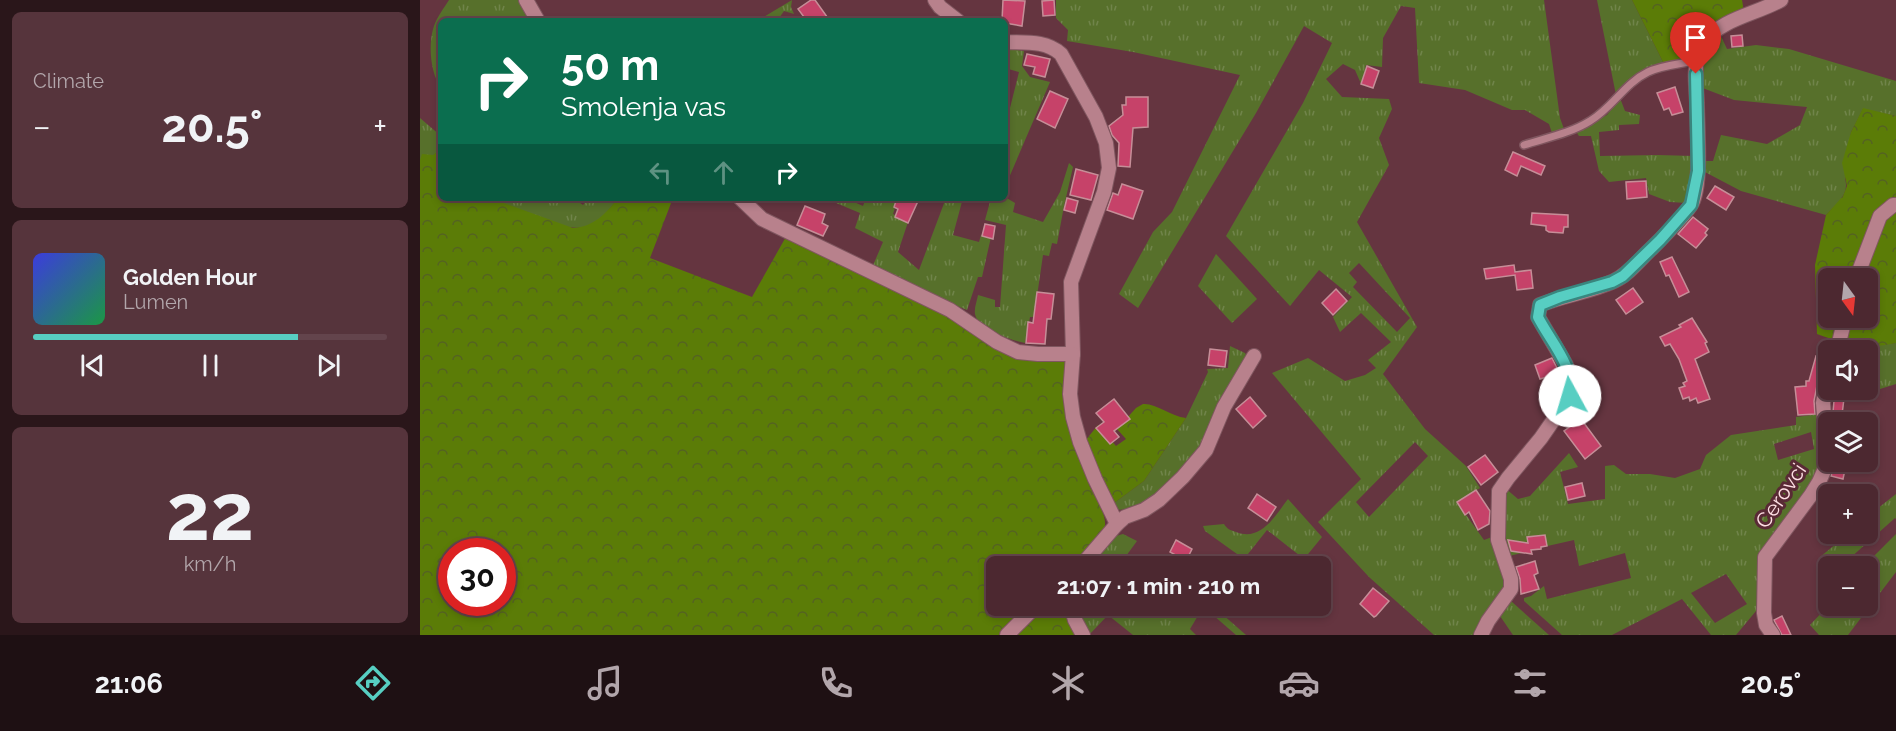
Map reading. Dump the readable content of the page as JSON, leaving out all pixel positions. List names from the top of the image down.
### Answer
{
  "streets": {
    "street": ["Cerovci"]
  },
  "north": "bottom",
  "page": {
    "tile": [
      "Climate",
      ["22", "km/h"]
    ],
    "turn": ["50 m", "Smolenja vas"],
    "heat": ["−", "20.5°", "+"],
    "song": ["Golden Hour", "Lumen"],
    "map_buttons": ["+", "−"],
    "limit": "30",
    "trip": "21:07 · 1 min · 210 m",
    "tabs": ["21:06", "20.5°"]
  }
}
